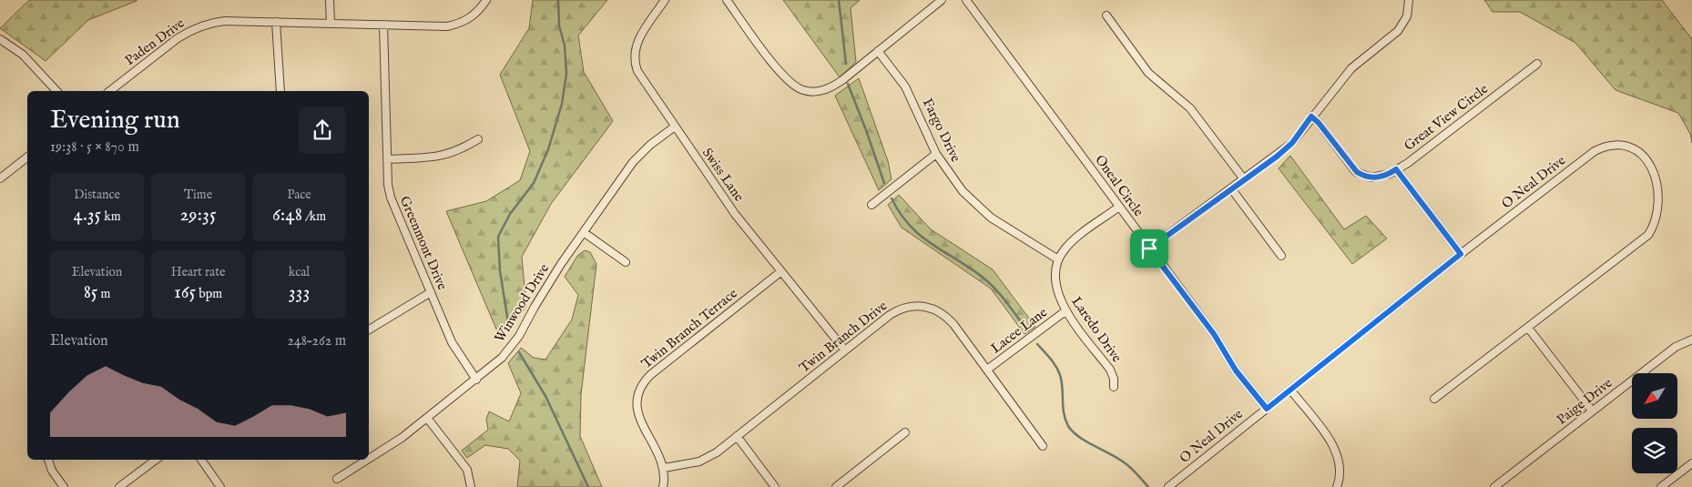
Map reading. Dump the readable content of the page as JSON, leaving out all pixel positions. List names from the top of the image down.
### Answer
{
  "streets": {
    "street": [
      "Paden Drive",
      "Great View Circle",
      "Fargo Drive",
      "Swiss Lane",
      "O Neal Drive",
      "Oneal Circle",
      "Greenmont Drive",
      "Winwood Drive",
      "Twin Branch Terrace",
      "Laredo Drive",
      "Lacee Lane",
      "Twin Branch Drive",
      "Paige Drive"
    ]
  },
  "crossings": [
    ["Paden Drive", "Greenmont Drive"],
    ["Fargo Drive", "Laredo Drive"],
    ["Swiss Lane", "Winwood Drive"],
    ["Swiss Lane", "Twin Branch Terrace"],
    ["Swiss Lane", "Twin Branch Drive"],
    ["O Neal Drive", "Oneal Circle"],
    ["Greenmont Drive", "Winwood Drive"],
    ["Twin Branch Terrace", "Twin Branch Drive"],
    ["Laredo Drive", "Lacee Lane"],
    ["Lacee Lane", "Twin Branch Drive"]
  ],
  "north": "bottom left",
  "page": {
    "heading": ["Evening run", "19:38 · 5 × 870 m"],
    "stats": [
      ["Distance", "4.35 km"],
      ["Time", "29:35"],
      ["Pace", "6:48 /km"],
      ["Elevation", "85 m"],
      ["Heart rate", "165 bpm"],
      ["kcal", "333"]
    ],
    "chart": ["Elevation", "248–262 m"]
  }
}
